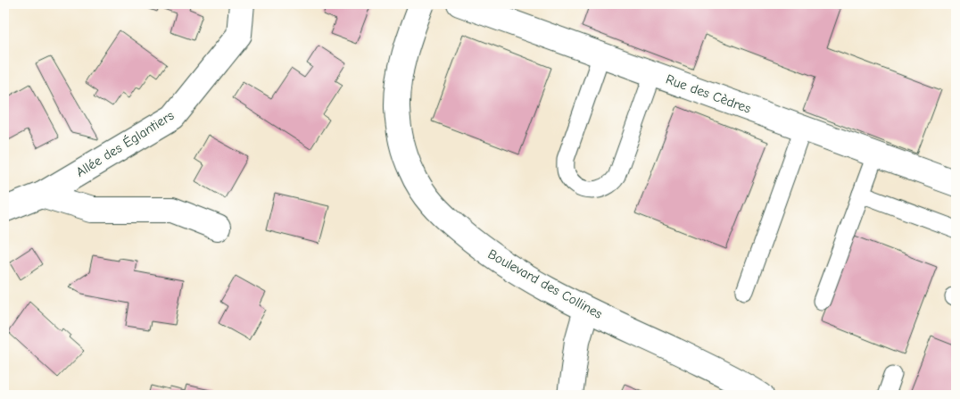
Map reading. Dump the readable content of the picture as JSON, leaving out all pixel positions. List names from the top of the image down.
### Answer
{
  "streets": {
    "street": ["Rue des Cèdres", "Allée des Églantiers", "Boulevard des Collines"]
  }
}
